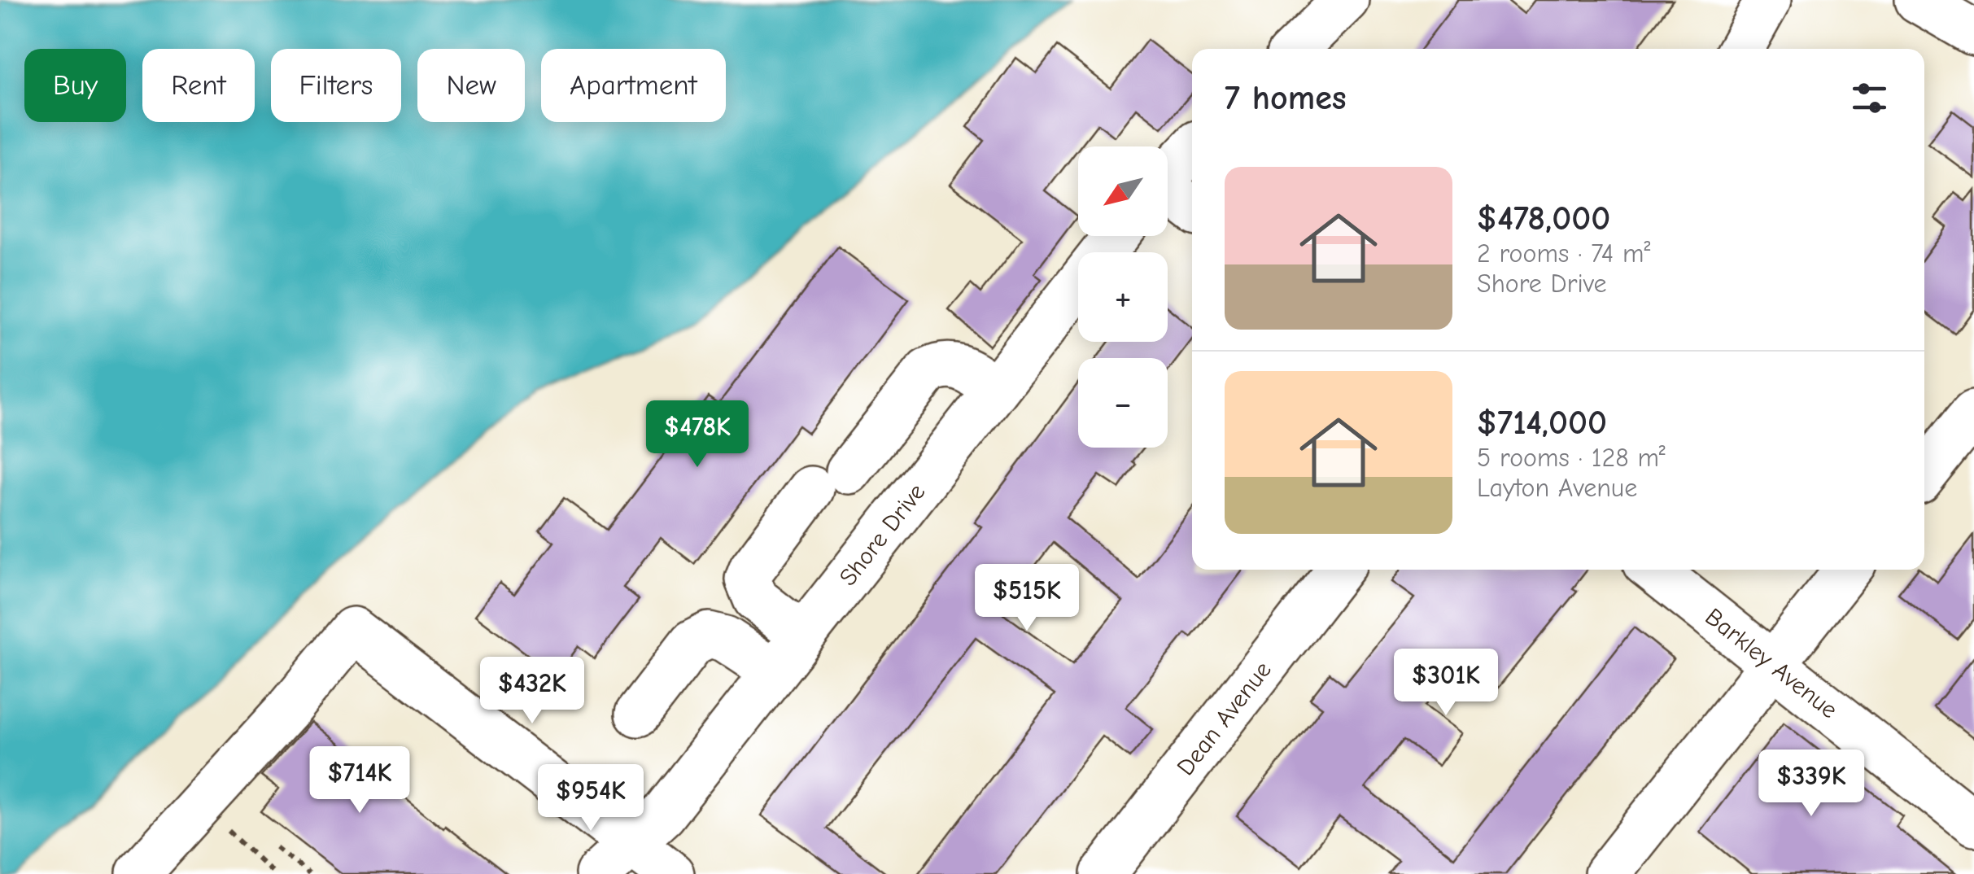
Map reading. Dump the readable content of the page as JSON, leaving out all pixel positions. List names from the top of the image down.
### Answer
{
  "streets": {
    "street": ["Shore Drive", "Barkley Avenue", "Dean Avenue"]
  },
  "north": "bottom left",
  "page": {
    "chip": [
      "Buy",
      "Rent",
      "Filters",
      "New",
      "Apartment"
    ],
    "heading": "7 homes",
    "map_buttons": ["+", "−"],
    "list": [
      {
        "name": "$478,000",
        "note": "2 rooms · 74 m² · Shore Drive"
      },
      {
        "name": "$714,000",
        "note": "5 rooms · 128 m² · Layton Avenue"
      }
    ],
    "price": [
      "$478K",
      "$515K",
      "$301K",
      "$432K",
      "$714K",
      "$339K",
      "$954K"
    ]
  }
}
